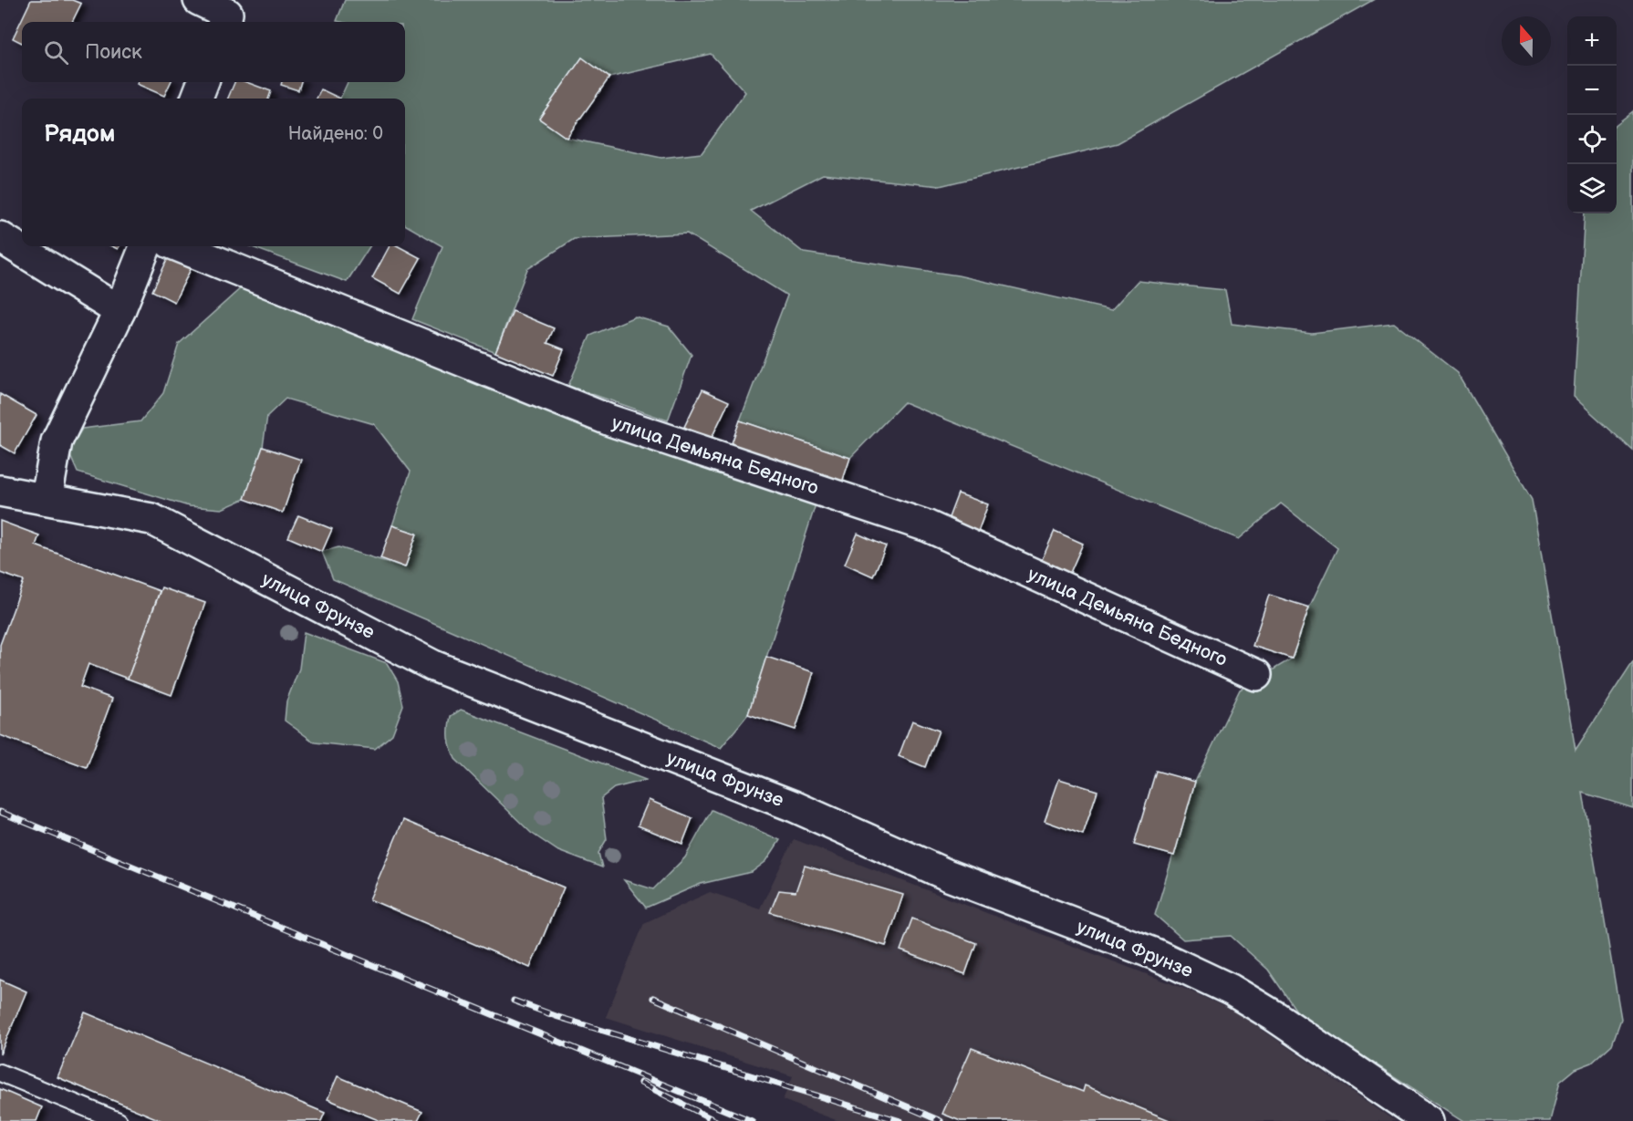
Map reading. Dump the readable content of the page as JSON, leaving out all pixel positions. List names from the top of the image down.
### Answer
{
  "streets": {
    "street": ["улица Демьяна Бедного", "улица Фрунзе"]
  },
  "north": "top",
  "page": {
    "map_buttons": ["+", "−"],
    "search": "Поиск",
    "heading": ["Рядом", "Найдено: 0"]
  }
}
